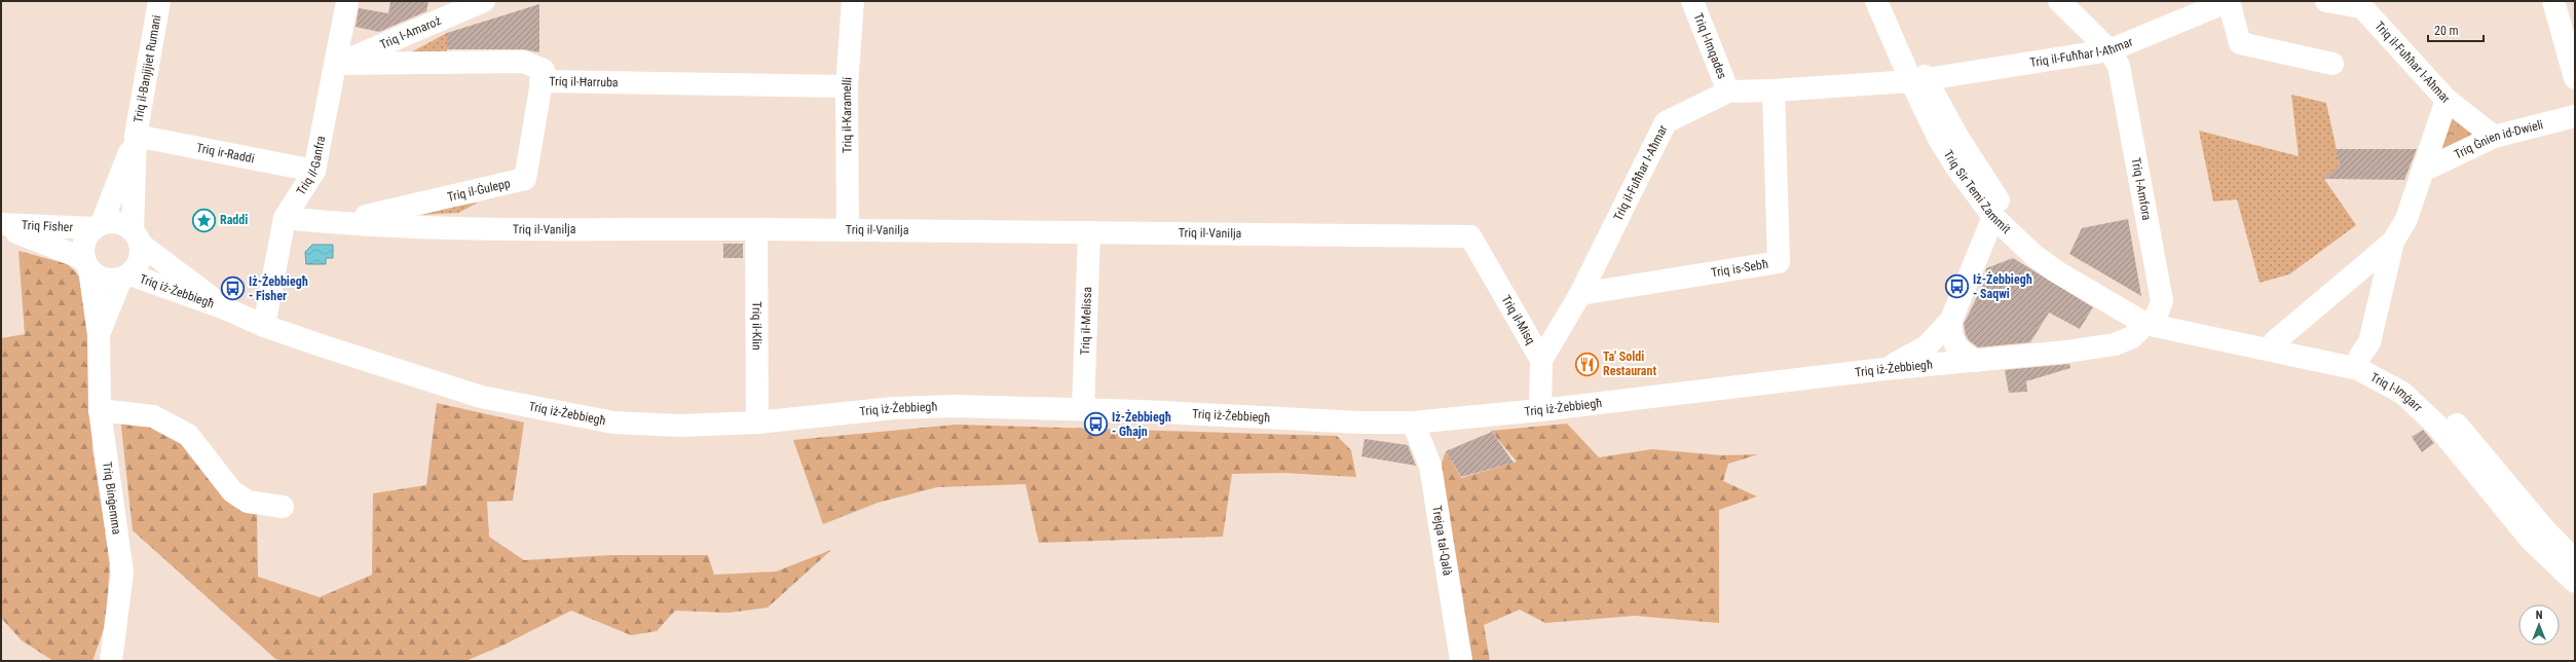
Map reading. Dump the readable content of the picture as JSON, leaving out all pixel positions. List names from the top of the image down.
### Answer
{
  "streets": {
    "street": [
      "Triq l-Amaroż",
      "Triq l-Imqades",
      "Triq il-Fuħħar l-Aħmar",
      "Triq il-Banjijiet Rumani",
      "Triq il-Ħarruba",
      "Triq il-Karamelli",
      "Triq Ġnien id-Dwieli",
      "Triq ir-Raddi",
      "Triq il-Ganfra",
      "Triq l-Amfora",
      "Triq il-Ġulepp",
      "Triq Sir Temi Zammit",
      "Triq Fisher",
      "Triq il-Vanilja",
      "Triq is-Sebħ",
      "Triq iż-Żebbiegħ",
      "Triq il-Misq",
      "Triq il-Melissa",
      "Triq il-Klin",
      "Triq l-Imġarr",
      "Triq Binġemma",
      "Trejqa tal-Qalà"
    ]
  },
  "crossings": [
    ["Triq l-Amaroż", "Triq il-Ħarruba"],
    ["Triq l-Amaroż", "Triq il-Ganfra"],
    ["Triq l-Imqades", "Triq il-Fuħħar l-Aħmar"],
    ["Triq il-Fuħħar l-Aħmar", "Triq Ġnien id-Dwieli"],
    ["Triq il-Fuħħar l-Aħmar", "Triq l-Amfora"],
    ["Triq il-Fuħħar l-Aħmar", "Triq Sir Temi Zammit"],
    ["Triq il-Fuħħar l-Aħmar", "Triq is-Sebħ"],
    ["Triq il-Fuħħar l-Aħmar", "Triq il-Misq"],
    ["Triq il-Banjijiet Rumani", "Triq ir-Raddi"],
    ["Triq il-Banjijiet Rumani", "Triq Fisher"],
    ["Triq il-Banjijiet Rumani", "Triq iż-Żebbiegħ"],
    ["Triq il-Banjijiet Rumani", "Triq Binġemma"],
    ["Triq il-Ħarruba", "Triq il-Karamelli"],
    ["Triq il-Ħarruba", "Triq il-Ganfra"],
    ["Triq il-Ħarruba", "Triq il-Ġulepp"],
    ["Triq il-Karamelli", "Triq il-Vanilja"],
    ["Triq ir-Raddi", "Triq il-Ganfra"],
    ["Triq il-Ganfra", "Triq il-Vanilja"],
    ["Triq il-Ganfra", "Triq iż-Żebbiegħ"],
    ["Triq l-Amfora", "Triq Sir Temi Zammit"],
    ["Triq l-Amfora", "Triq iż-Żebbiegħ"],
    ["Triq l-Amfora", "Triq l-Imġarr"],
    ["Triq il-Ġulepp", "Triq il-Vanilja"],
    ["Triq Sir Temi Zammit", "Triq iż-Żebbiegħ"],
    ["Triq Sir Temi Zammit", "Triq l-Imġarr"],
    ["Triq Fisher", "Triq iż-Żebbiegħ"],
    ["Triq Fisher", "Triq Binġemma"],
    ["Triq il-Vanilja", "Triq il-Misq"],
    ["Triq il-Vanilja", "Triq il-Melissa"],
    ["Triq il-Vanilja", "Triq il-Klin"],
    ["Triq iż-Żebbiegħ", "Triq il-Melissa"],
    ["Triq iż-Żebbiegħ", "Triq il-Klin"],
    ["Triq iż-Żebbiegħ", "Triq l-Imġarr"],
    ["Triq iż-Żebbiegħ", "Triq Binġemma"],
    ["Triq iż-Żebbiegħ", "Trejqa tal-Qalà"]
  ],
  "places": {
    "place": ["Raddi"],
    "bus stop": ["Iż-Żebbiegħ - Saqwi", "Iż-Żebbiegħ - Fisher", "Iż-Żebbiegħ - Għajn"],
    "restaurant": ["Ta' Soldi Restaurant"]
  },
  "scale_bar": "20 m",
  "north": "top"
}
